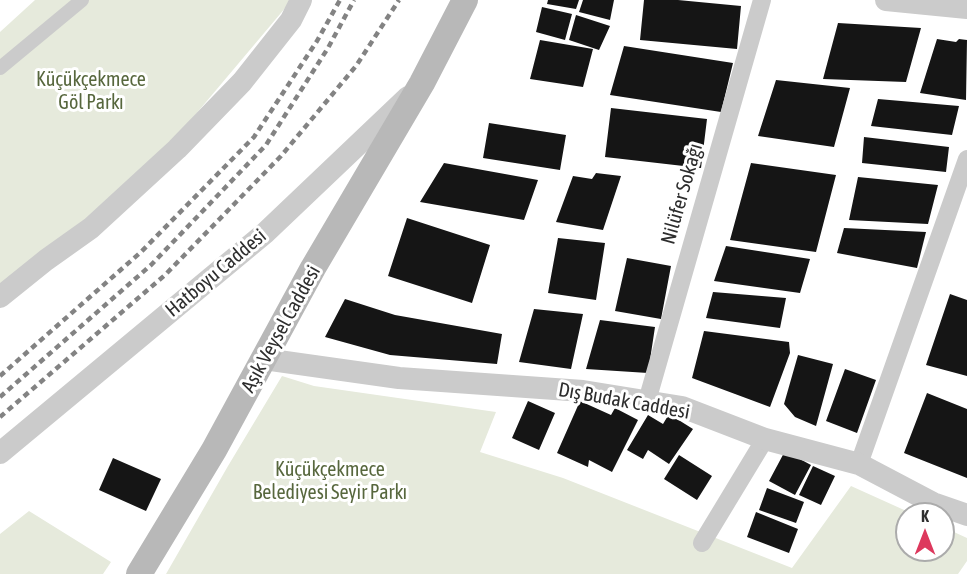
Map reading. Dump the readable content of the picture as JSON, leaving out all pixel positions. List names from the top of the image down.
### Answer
{
  "streets": {
    "main road": ["Aşık Veysel Caddesi"],
    "street": ["Nilüfer Sokağı", "Hatboyu Caddesi", "Dış Budak Caddesi"]
  },
  "crossings": [
    ["Nilüfer Sokağı", "Dış Budak Caddesi"],
    ["Hatboyu Caddesi", "Aşık Veysel Caddesi"],
    ["Aşık Veysel Caddesi", "Dış Budak Caddesi"]
  ],
  "parks": ["Küçükçekmece Göl Parkı", "Küçükçekmece Belediyesi Seyir Parkı"],
  "north": "top"
}
